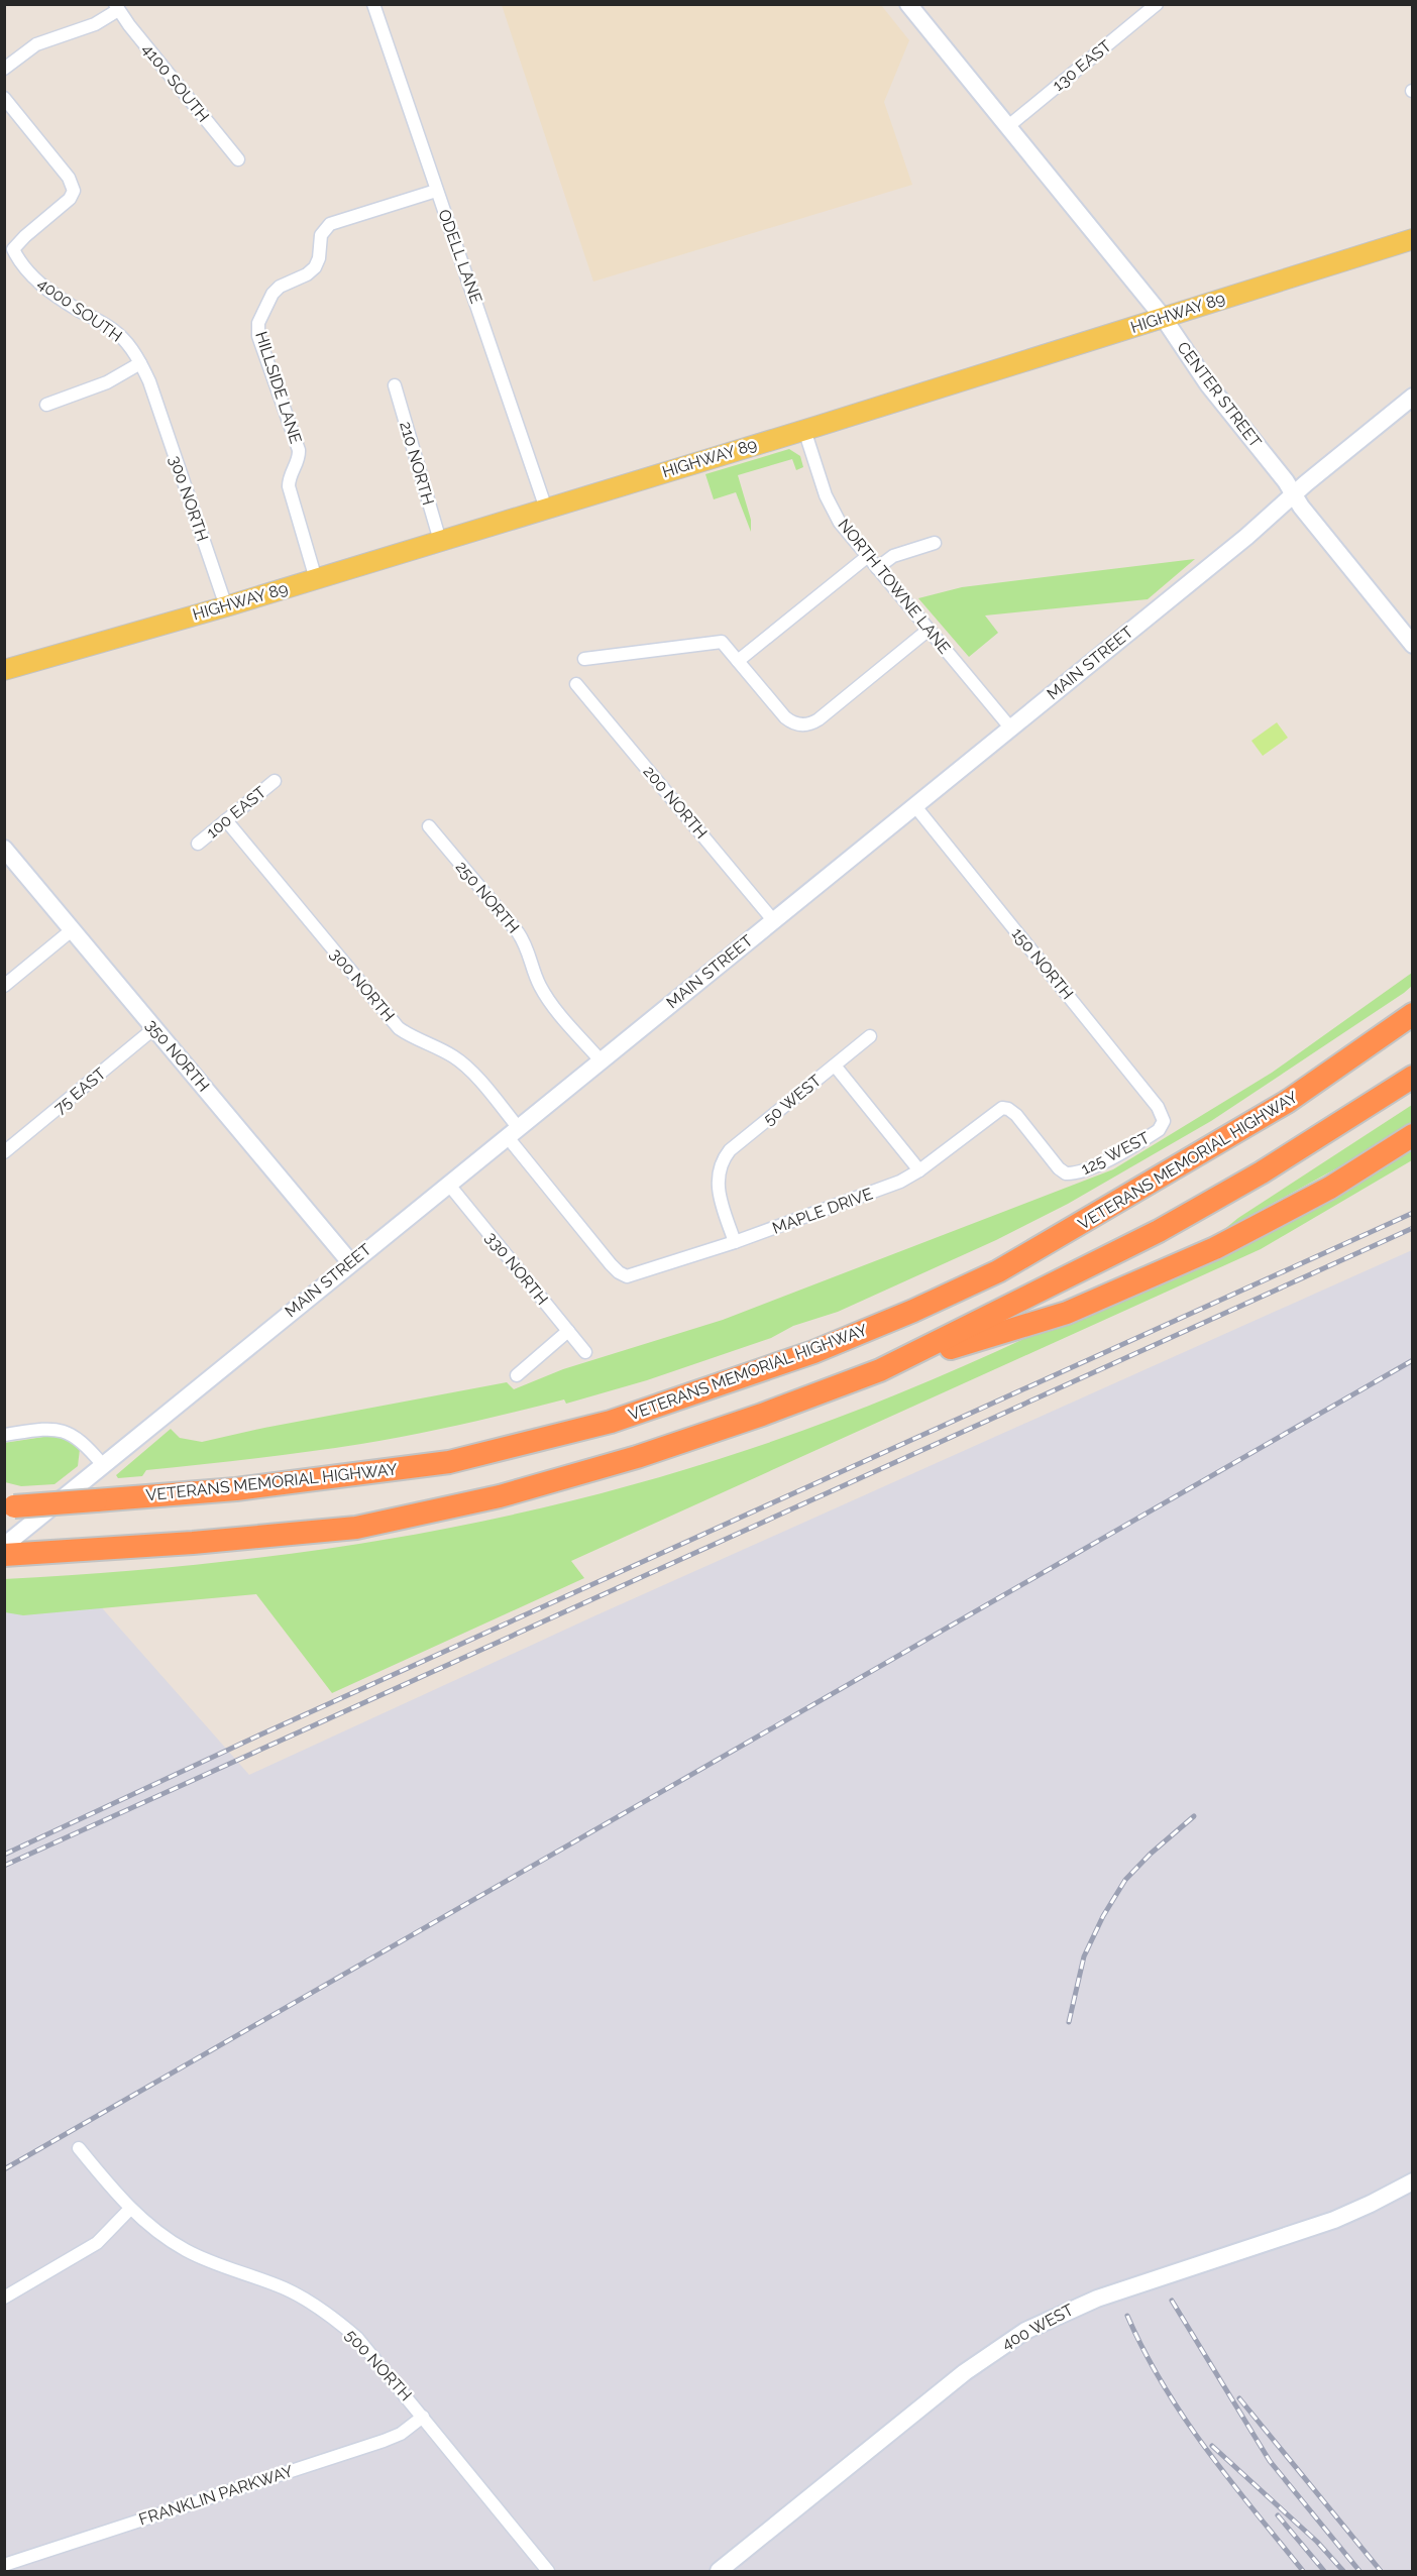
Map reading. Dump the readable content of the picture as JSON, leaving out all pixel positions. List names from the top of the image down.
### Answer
{
  "streets": {
    "highway": ["VETERANS MEMORIAL HIGHWAY"],
    "main road": ["HIGHWAY 89"],
    "street": [
      "130 EAST",
      "4100 SOUTH",
      "ODELL LANE",
      "4000 SOUTH",
      "HILLSIDE LANE",
      "CENTER STREET",
      "210 NORTH",
      "300 NORTH",
      "NORTH TOWNE LANE",
      "MAIN STREET",
      "200 NORTH",
      "100 EAST",
      "250 NORTH",
      "150 NORTH",
      "350 NORTH",
      "75 EAST",
      "50 WEST",
      "125 WEST",
      "MAPLE DRIVE",
      "330 NORTH",
      "400 WEST",
      "500 NORTH",
      "FRANKLIN PARKWAY"
    ]
  },
  "crossings": [
    ["130 EAST", "CENTER STREET"],
    ["ODELL LANE", "HIGHWAY 89"],
    ["ODELL LANE", "HILLSIDE LANE"],
    ["4000 SOUTH", "300 NORTH"],
    ["HIGHWAY 89", "HILLSIDE LANE"],
    ["HIGHWAY 89", "CENTER STREET"],
    ["HIGHWAY 89", "210 NORTH"],
    ["HIGHWAY 89", "300 NORTH"],
    ["HIGHWAY 89", "NORTH TOWNE LANE"],
    ["CENTER STREET", "MAIN STREET"],
    ["300 NORTH", "MAIN STREET"],
    ["300 NORTH", "100 EAST"],
    ["300 NORTH", "MAPLE DRIVE"],
    ["NORTH TOWNE LANE", "MAIN STREET"],
    ["MAIN STREET", "200 NORTH"],
    ["MAIN STREET", "250 NORTH"],
    ["MAIN STREET", "150 NORTH"],
    ["MAIN STREET", "350 NORTH"],
    ["MAIN STREET", "330 NORTH"],
    ["150 NORTH", "125 WEST"],
    ["350 NORTH", "75 EAST"],
    ["50 WEST", "MAPLE DRIVE"],
    ["125 WEST", "MAPLE DRIVE"],
    ["500 NORTH", "FRANKLIN PARKWAY"]
  ]
}
